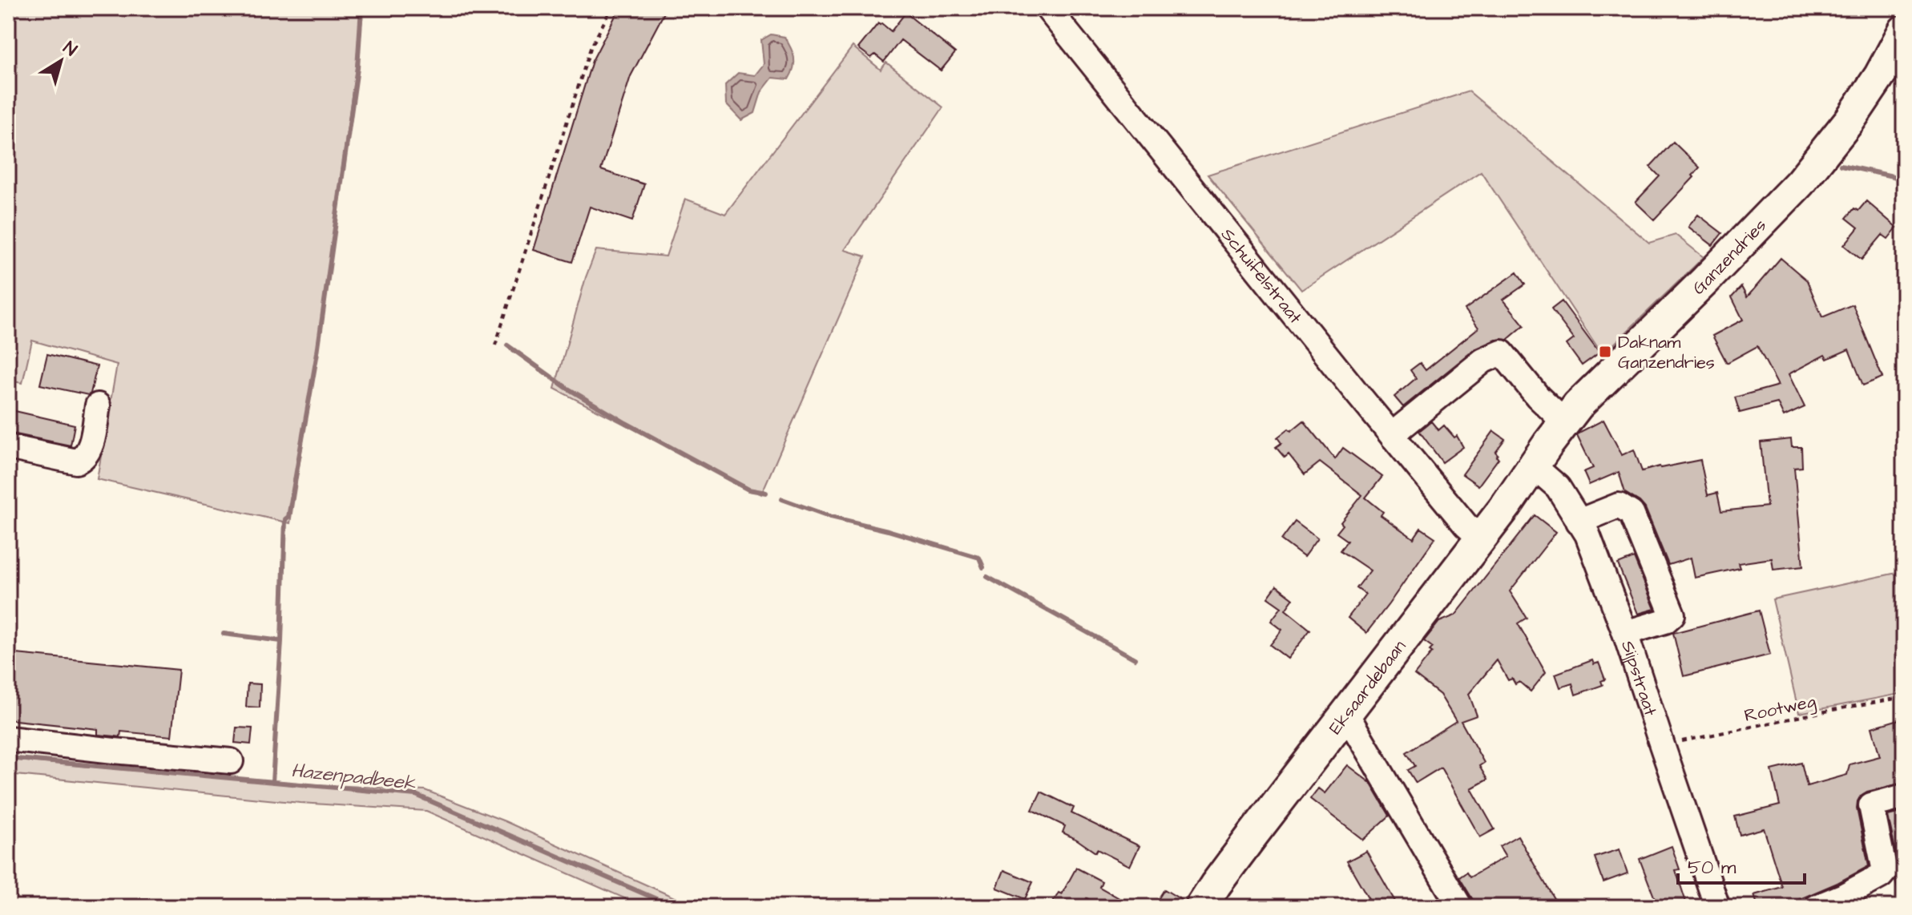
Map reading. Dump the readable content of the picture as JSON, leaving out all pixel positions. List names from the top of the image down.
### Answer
{
  "streets": {
    "main road": ["Ganzendries", "Eksaardebaan"],
    "street": ["Schuifelstraat", "Sijpstraat"],
    "path": ["Rootweg"]
  },
  "crossings": [
    ["Ganzendries", "Sijpstraat"],
    ["Ganzendries", "Eksaardebaan"],
    ["Schuifelstraat", "Eksaardebaan"],
    ["Sijpstraat", "Eksaardebaan"],
    ["Sijpstraat", "Rootweg"]
  ],
  "water": ["Hazenpadbeek"],
  "places": {
    "transit": ["Daknam Ganzendries"]
  },
  "scale_bar": "50 m",
  "north": "top right"
}
